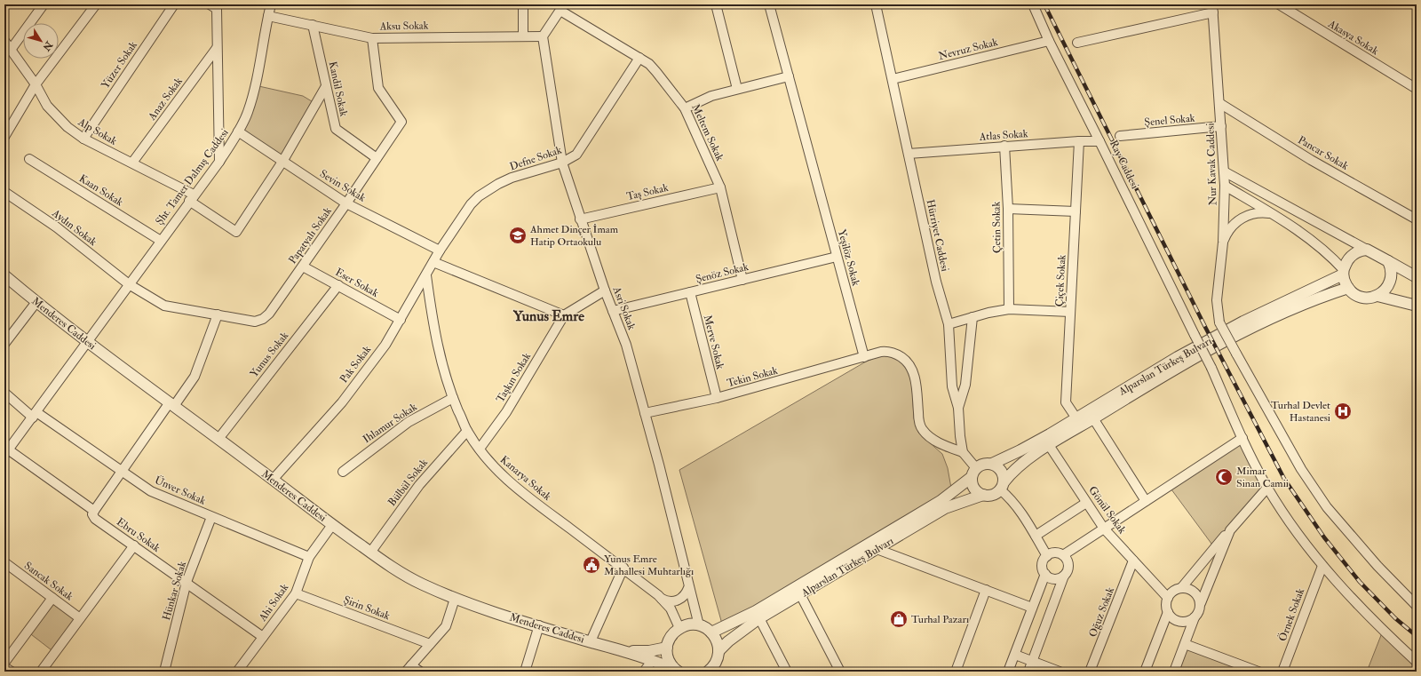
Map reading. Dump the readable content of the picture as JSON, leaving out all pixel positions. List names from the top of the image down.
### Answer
{
  "streets": {
    "street": [
      "Aksu Sokak",
      "Akasya Sokak",
      "Nevruz Sokak",
      "Yüzer Sokak",
      "Kandil Sokak",
      "Anaz Sokak",
      "Şenel Sokak",
      "Alp Sokak",
      "Meltem Sokak",
      "Atlas Sokak",
      "Pancar Sokak",
      "Defne Sokak",
      "Ray Caddesi",
      "Nur Kavak Caddesi",
      "Şht. Tamer Dalmış Caddesi",
      "Sevin Sokak",
      "Kaan Sokak",
      "Taş Sokak",
      "Aydın Sokak",
      "Çetin Sokak",
      "Papatyalı Sokak",
      "Hürriyet Caddesi",
      "Yeşilöz Sokak",
      "Şenöz Sokak",
      "Çiçek Sokak",
      "Eser Sokak",
      "Asri Sokak",
      "Menderes Caddesi",
      "Merve Sokak",
      "Yunus Sokak",
      "Pak Sokak",
      "Alparslan Türkeş Bulvarı",
      "Tekin Sokak",
      "Taşkın Sokak",
      "Ihlamur Sokak",
      "Kanarya Sokak",
      "Bülbül Sokak",
      "Ünver Sokak",
      "Gönül Sokak",
      "Ebru Sokak",
      "Sancak Sokak",
      "Hünkar Sokak",
      "Ahi Sokak",
      "Şirin Sokak",
      "Oğuz Sokak",
      "Örnek Sokak"
    ]
  },
  "crossings": [
    ["Aksu Sokak", "Kandil Sokak"],
    ["Aksu Sokak", "Şht. Tamer Dalmış Caddesi"],
    ["Aksu Sokak", "Papatyalı Sokak"],
    ["Aksu Sokak", "Asri Sokak"],
    ["Nevruz Sokak", "Ray Caddesi"],
    ["Nevruz Sokak", "Hürriyet Caddesi"],
    ["Yüzer Sokak", "Alp Sokak"],
    ["Kandil Sokak", "Papatyalı Sokak"],
    ["Anaz Sokak", "Alp Sokak"],
    ["Şenel Sokak", "Nur Kavak Caddesi"],
    ["Alp Sokak", "Şht. Tamer Dalmış Caddesi"],
    ["Alp Sokak", "Sevin Sokak"],
    ["Meltem Sokak", "Defne Sokak"],
    ["Meltem Sokak", "Taş Sokak"],
    ["Meltem Sokak", "Şenöz Sokak"],
    ["Atlas Sokak", "Ray Caddesi"],
    ["Atlas Sokak", "Çetin Sokak"],
    ["Atlas Sokak", "Hürriyet Caddesi"],
    ["Atlas Sokak", "Çiçek Sokak"],
    ["Pancar Sokak", "Nur Kavak Caddesi"],
    ["Defne Sokak", "Sevin Sokak"],
    ["Defne Sokak", "Asri Sokak"],
    ["Defne Sokak", "Pak Sokak"],
    ["Ray Caddesi", "Örnek Sokak"],
    ["Nur Kavak Caddesi", "Alparslan Türkeş Bulvarı"],
    ["Şht. Tamer Dalmış Caddesi", "Sevin Sokak"],
    ["Şht. Tamer Dalmış Caddesi", "Kaan Sokak"],
    ["Şht. Tamer Dalmış Caddesi", "Aydın Sokak"],
    ["Şht. Tamer Dalmış Caddesi", "Papatyalı Sokak"],
    ["Şht. Tamer Dalmış Caddesi", "Menderes Caddesi"],
    ["Şht. Tamer Dalmış Caddesi", "Ünver Sokak"],
    ["Şht. Tamer Dalmış Caddesi", "Ebru Sokak"],
    ["Sevin Sokak", "Papatyalı Sokak"],
    ["Sevin Sokak", "Pak Sokak"],
    ["Taş Sokak", "Asri Sokak"],
    ["Aydın Sokak", "Papatyalı Sokak"],
    ["Papatyalı Sokak", "Eser Sokak"],
    ["Yeşilöz Sokak", "Şenöz Sokak"],
    ["Yeşilöz Sokak", "Tekin Sokak"],
    ["Şenöz Sokak", "Asri Sokak"],
    ["Şenöz Sokak", "Merve Sokak"],
    ["Çiçek Sokak", "Alparslan Türkeş Bulvarı"],
    ["Eser Sokak", "Yunus Sokak"],
    ["Eser Sokak", "Pak Sokak"],
    ["Asri Sokak", "Tekin Sokak"],
    ["Asri Sokak", "Taşkın Sokak"],
    ["Menderes Caddesi", "Yunus Sokak"],
    ["Menderes Caddesi", "Pak Sokak"],
    ["Menderes Caddesi", "Bülbül Sokak"],
    ["Menderes Caddesi", "Ahi Sokak"],
    ["Merve Sokak", "Tekin Sokak"],
    ["Pak Sokak", "Kanarya Sokak"],
    ["Alparslan Türkeş Bulvarı", "Gönül Sokak"],
    ["Taşkın Sokak", "Kanarya Sokak"],
    ["Ihlamur Sokak", "Kanarya Sokak"],
    ["Kanarya Sokak", "Bülbül Sokak"],
    ["Ünver Sokak", "Hünkar Sokak"],
    ["Ünver Sokak", "Ahi Sokak"],
    ["Gönül Sokak", "Oğuz Sokak"],
    ["Ebru Sokak", "Hünkar Sokak"],
    ["Ebru Sokak", "Ahi Sokak"],
    ["Ahi Sokak", "Şirin Sokak"]
  ],
  "districts": ["Yunus Emre"],
  "places": {
    "school or university": ["Ahmet Dinçer İmam Hatip Ortaokulu"],
    "hospital": ["Turhal Devlet Hastanesi"],
    "mosque": ["Mimar Sinan Camii"],
    "public building": ["Yunus Emre Mahallesi Muhtarlığı"],
    "shop": ["Turhal Pazarı"]
  },
  "north": "bottom right"
}
